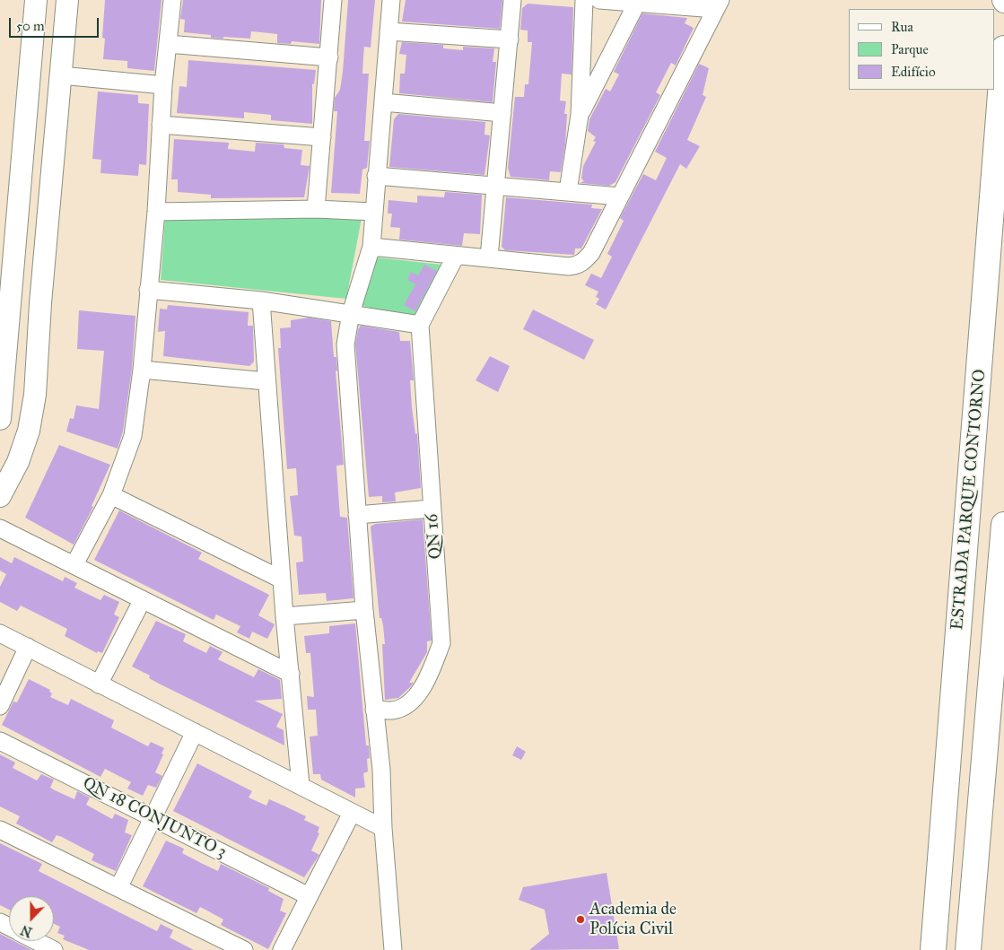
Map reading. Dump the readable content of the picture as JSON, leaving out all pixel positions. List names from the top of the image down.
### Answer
{
  "streets": {
    "highway": ["ESTRADA PARQUE CONTORNO"],
    "street": ["QN 16", "QN 18 CONJUNTO 3"]
  },
  "places": ["Academia de Polícia Civil"],
  "legend": ["Rua", "Parque", "Edifício"],
  "scale_bar": "50 m",
  "north": "bottom"
}
